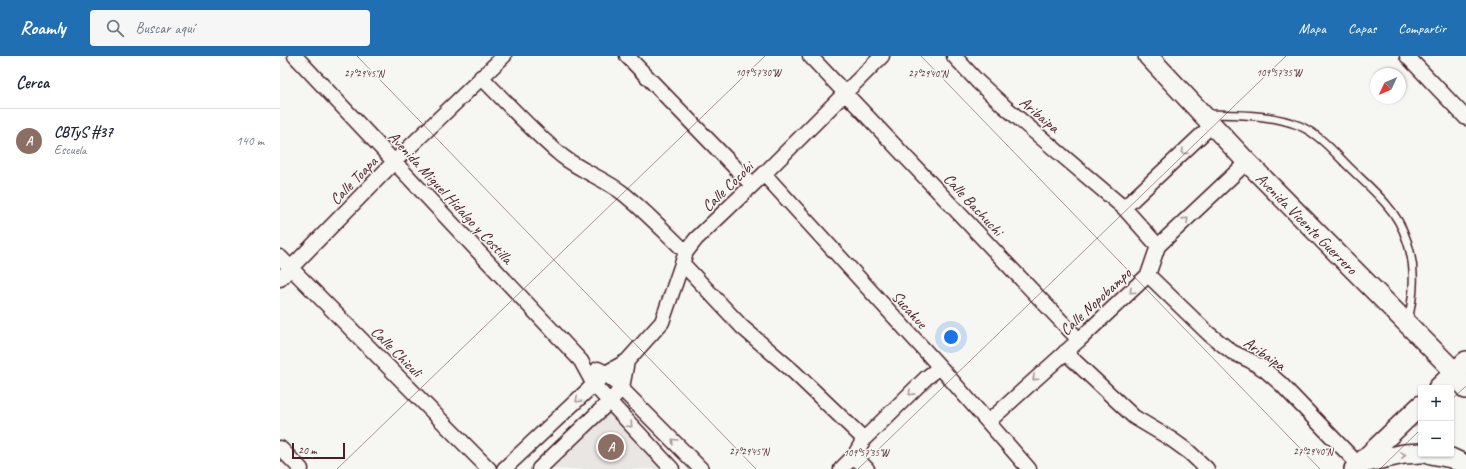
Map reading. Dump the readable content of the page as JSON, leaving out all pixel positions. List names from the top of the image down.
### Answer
{
  "streets": {
    "main road": ["Avenida Vicente Guerrero"],
    "street": [
      "Aribaipa",
      "Calle Toapa",
      "Calle Cocobi",
      "Avenida Miguel Hidalgo y Costilla",
      "Calle Bachuchi",
      "Calle Nopobampo",
      "Sucahue",
      "Calle Chiculi"
    ]
  },
  "crossings": [
    ["Aribaipa", "Calle Nopobampo"],
    ["Calle Toapa", "Avenida Miguel Hidalgo y Costilla"],
    ["Calle Toapa", "Calle Chiculi"],
    ["Calle Cocobi", "Avenida Miguel Hidalgo y Costilla"],
    ["Calle Cocobi", "Calle Bachuchi"],
    ["Calle Cocobi", "Sucahue"],
    ["Calle Bachuchi", "Calle Nopobampo"],
    ["Avenida Vicente Guerrero", "Calle Nopobampo"],
    ["Calle Nopobampo", "Sucahue"]
  ],
  "scale_bar": "20 m",
  "north": "bottom left",
  "page": {
    "header": "Roamly",
    "search": "Buscar aquí",
    "nav": ["Mapa", "Capas", "Compartir"],
    "heading": "Cerca",
    "list": [
      {
        "mark": "A",
        "name": "CBTyS #37",
        "note": "Escuela",
        "value": "140 m"
      }
    ],
    "map_buttons": ["+", "−"],
    "pins": "A",
    "scale": "20 m"
  },
  "coordinates": [
    "109°57'30\"W",
    "109°57'35\"W",
    "27°29'40\"N",
    "27°29'45\"N"
  ]
}
